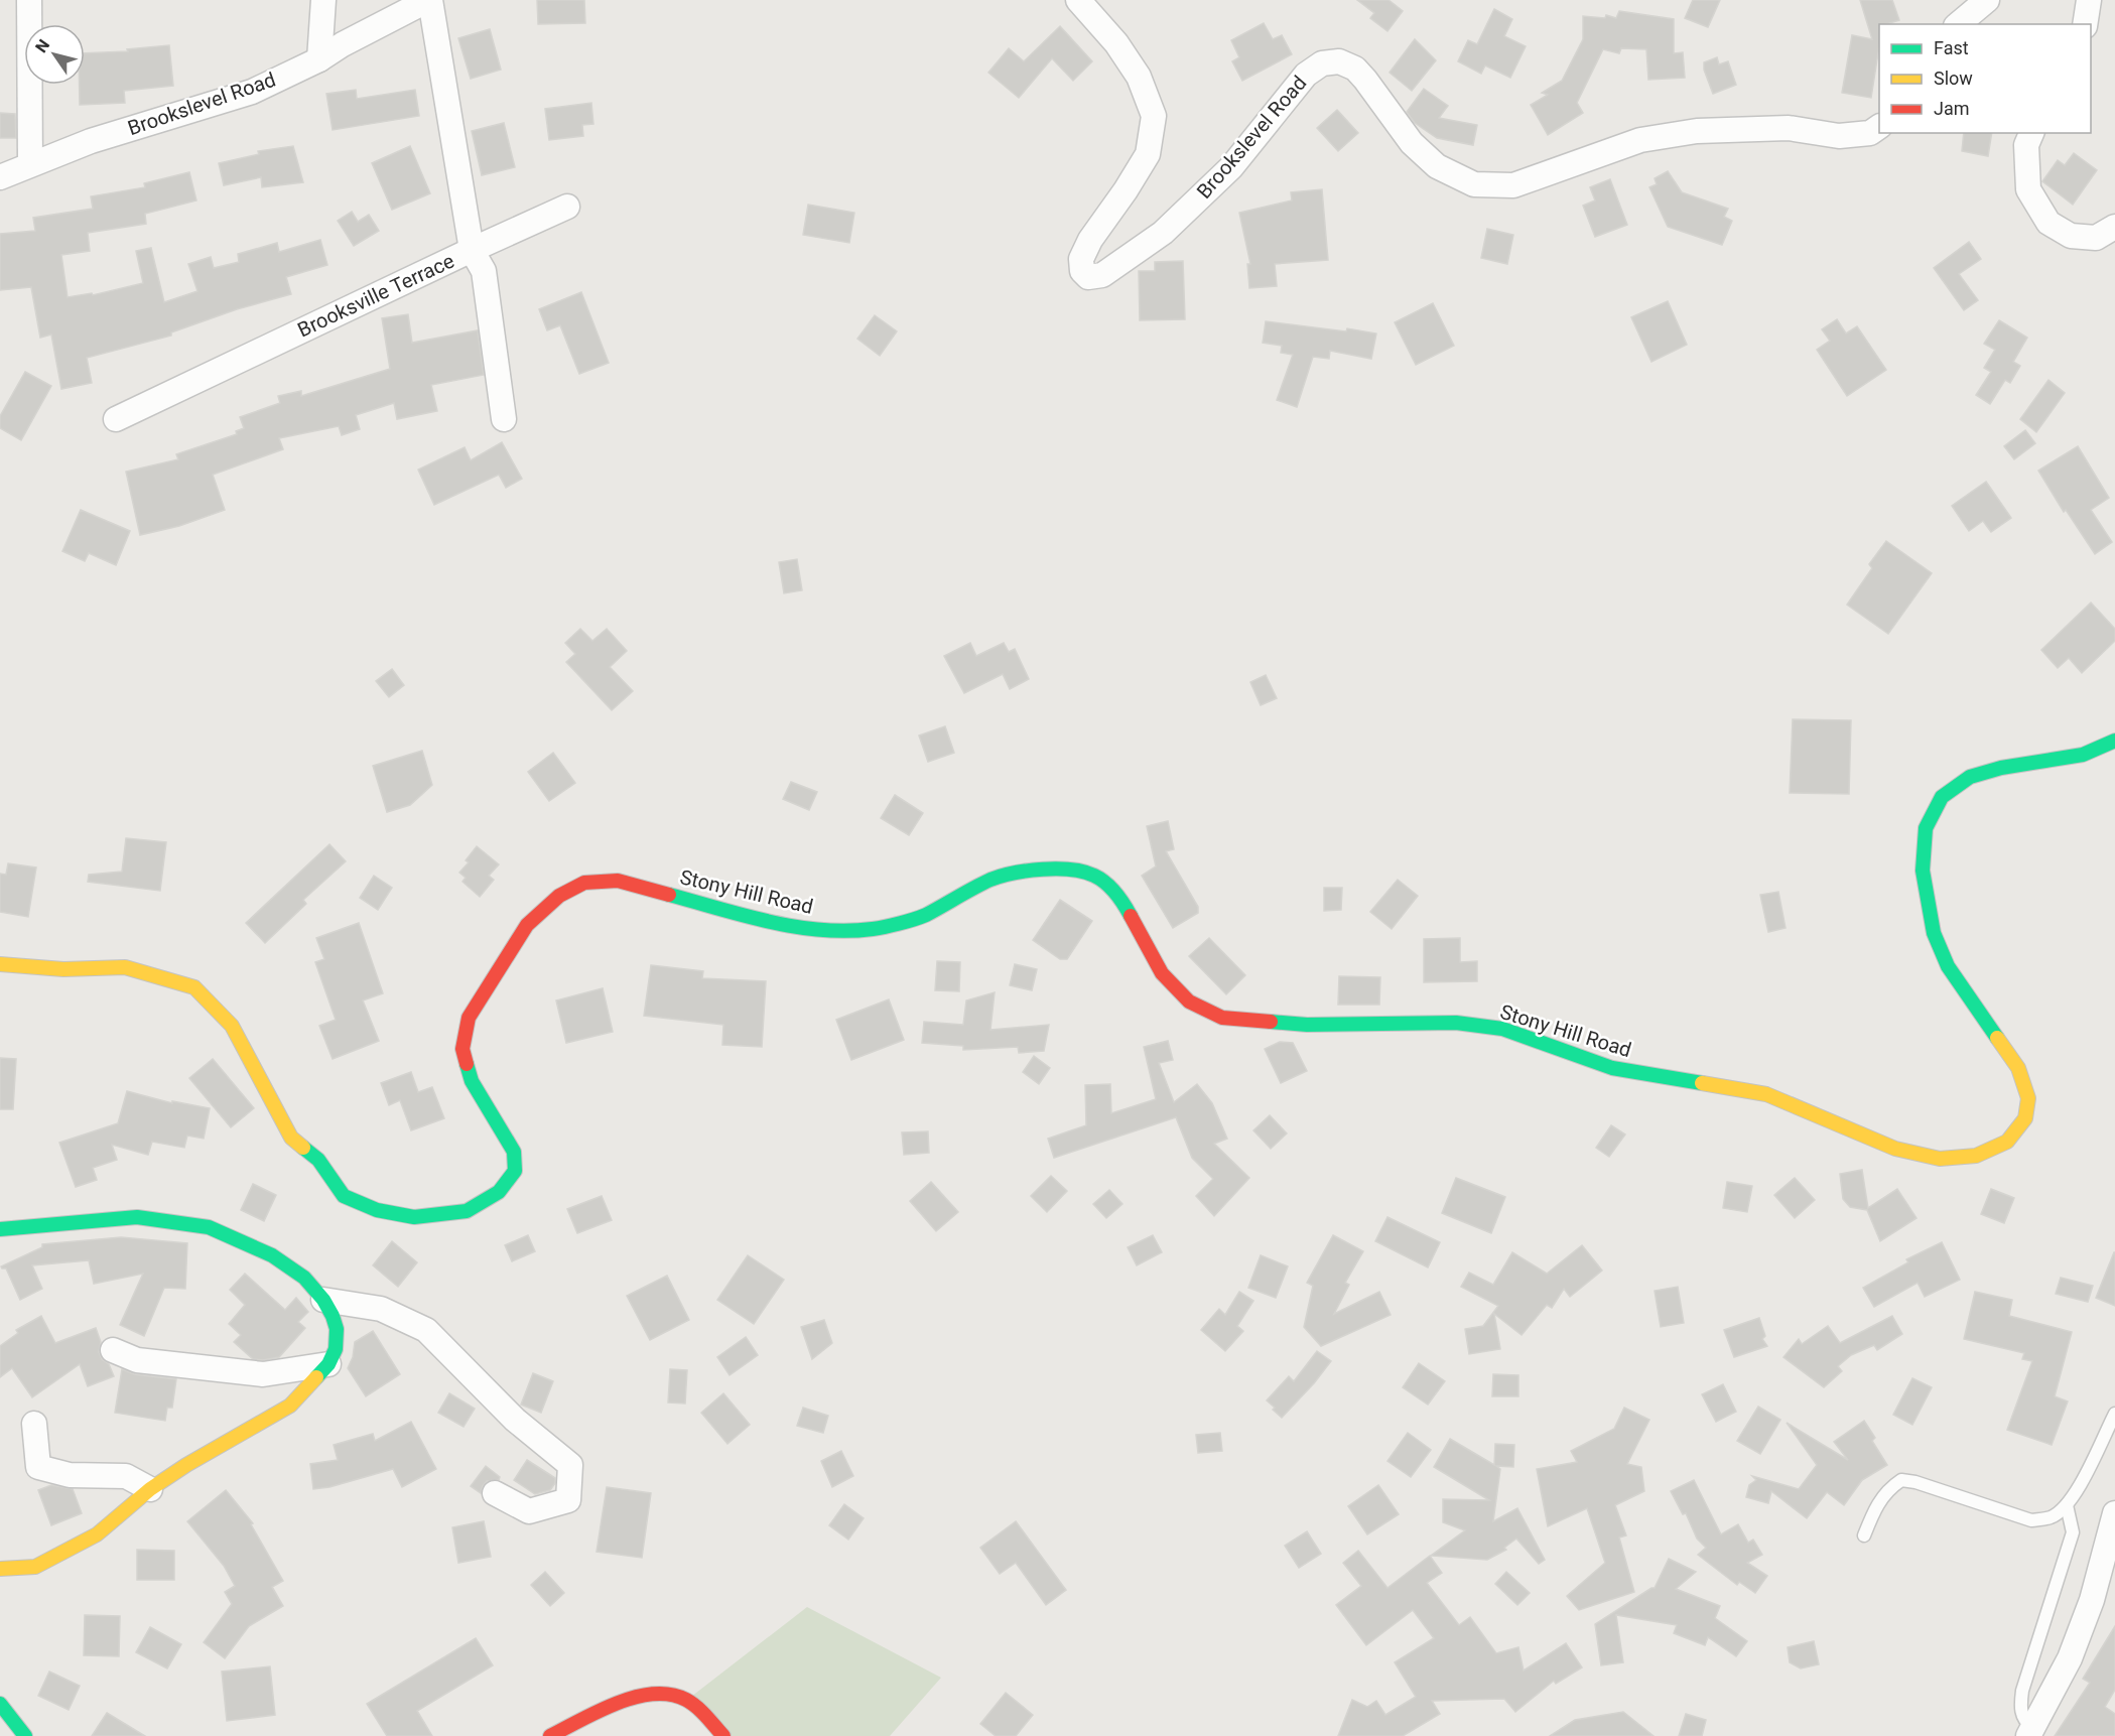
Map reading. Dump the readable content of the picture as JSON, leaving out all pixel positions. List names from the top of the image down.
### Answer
{
  "streets": {
    "main road": ["Stony Hill Road"],
    "street": ["Brookslevel Road", "Brooksville Terrace"]
  },
  "crossings": [
    ["Brookslevel Road", "Brooksville Terrace"]
  ],
  "legend": ["Fast", "Slow", "Jam"],
  "north": "top left"
}
